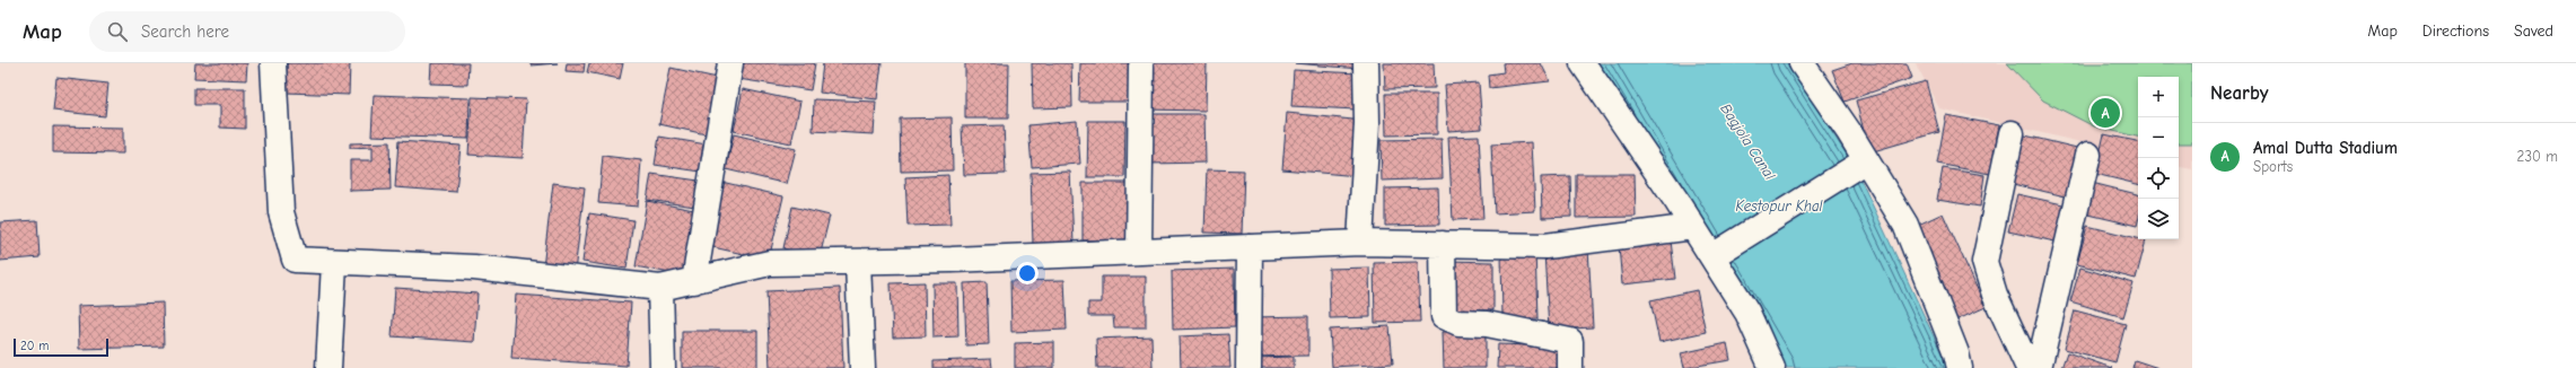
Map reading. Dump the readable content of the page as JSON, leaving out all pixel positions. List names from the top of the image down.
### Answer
{
  "water": ["Bagjola Canal", "Kestopur Khal"],
  "scale_bar": "20 m",
  "page": {
    "header": "Map",
    "search": "Search here",
    "nav": ["Map", "Directions", "Saved"],
    "heading": "Nearby",
    "map_buttons": ["+", "−"],
    "pins": "A",
    "list": [
      {
        "mark": "A",
        "name": "Amal Dutta Stadium",
        "note": "Sports",
        "value": "230 m"
      }
    ],
    "scale": "20 m"
  }
}
